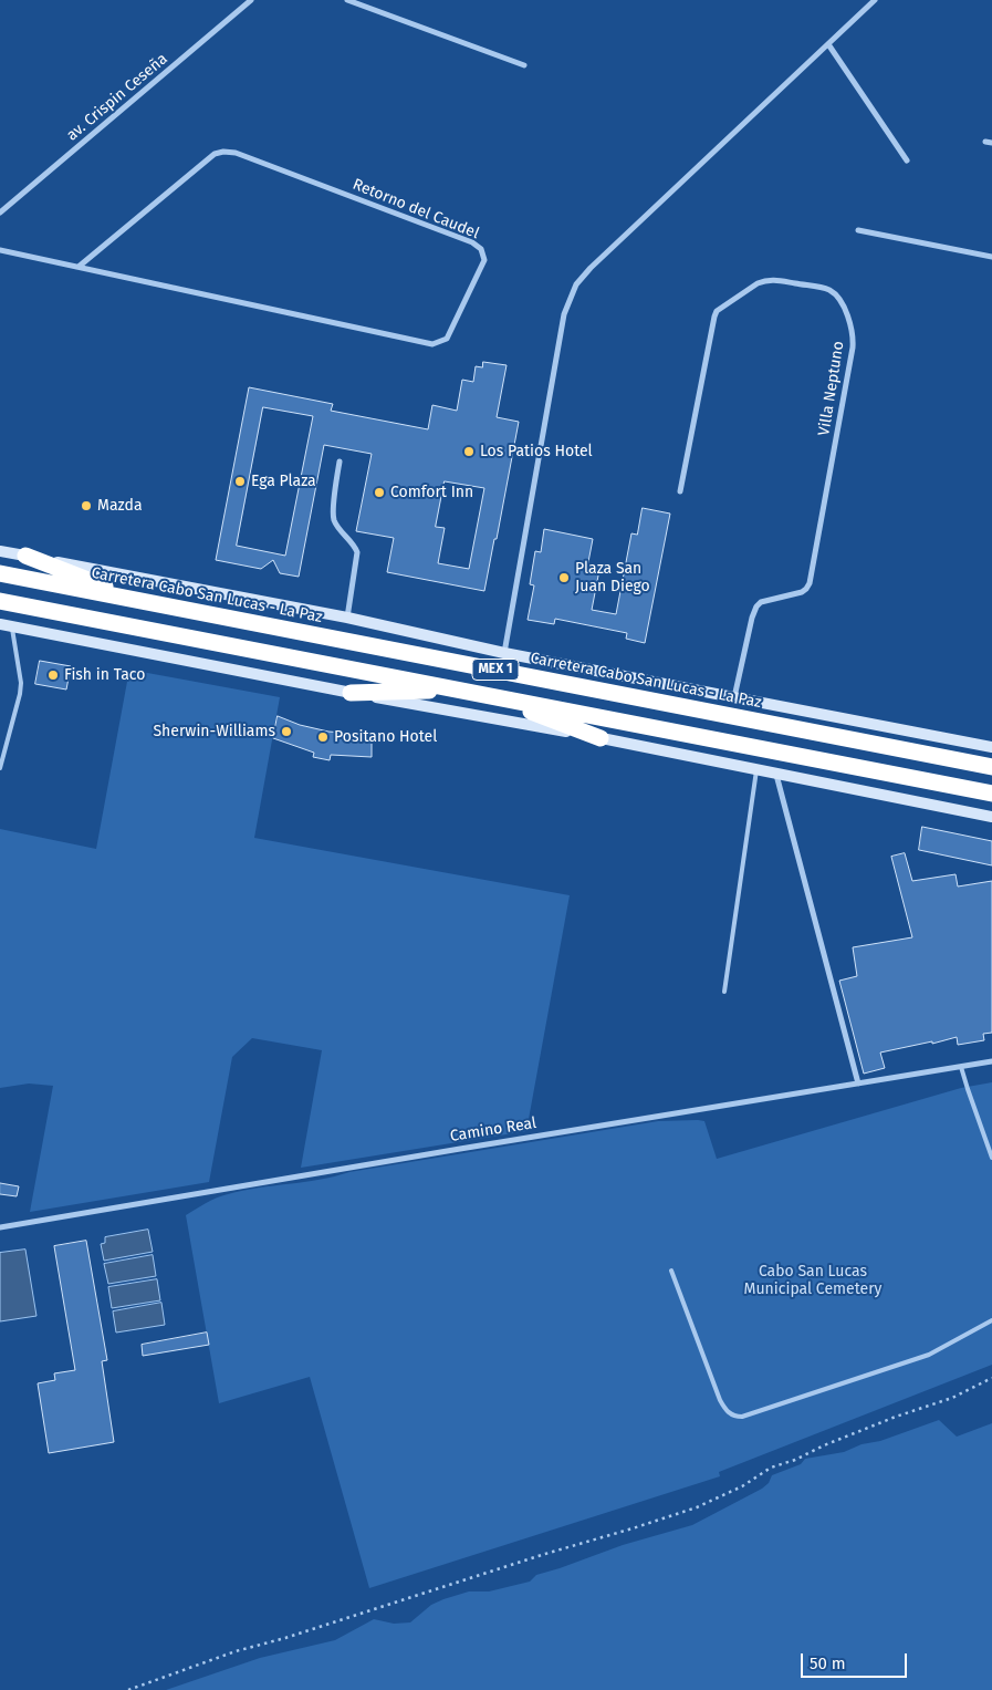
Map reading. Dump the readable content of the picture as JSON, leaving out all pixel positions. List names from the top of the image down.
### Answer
{
  "streets": {
    "highway": ["Carretera Cabo San Lucas - La Paz", "MEX 1"],
    "street": [
      "av. Crispin Ceseña",
      "Retorno del Caudel",
      "Villa Neptuno",
      "Camino Real"
    ]
  },
  "parks": ["Cabo San Lucas Municipal Cemetery"],
  "places": [
    "Los Patios Hotel",
    "Ega Plaza",
    "Comfort Inn",
    "Mazda",
    "Plaza San Juan Diego",
    "Fish in Taco",
    "Sherwin-Williams",
    "Positano Hotel"
  ],
  "scale_bar": "50 m"
}
